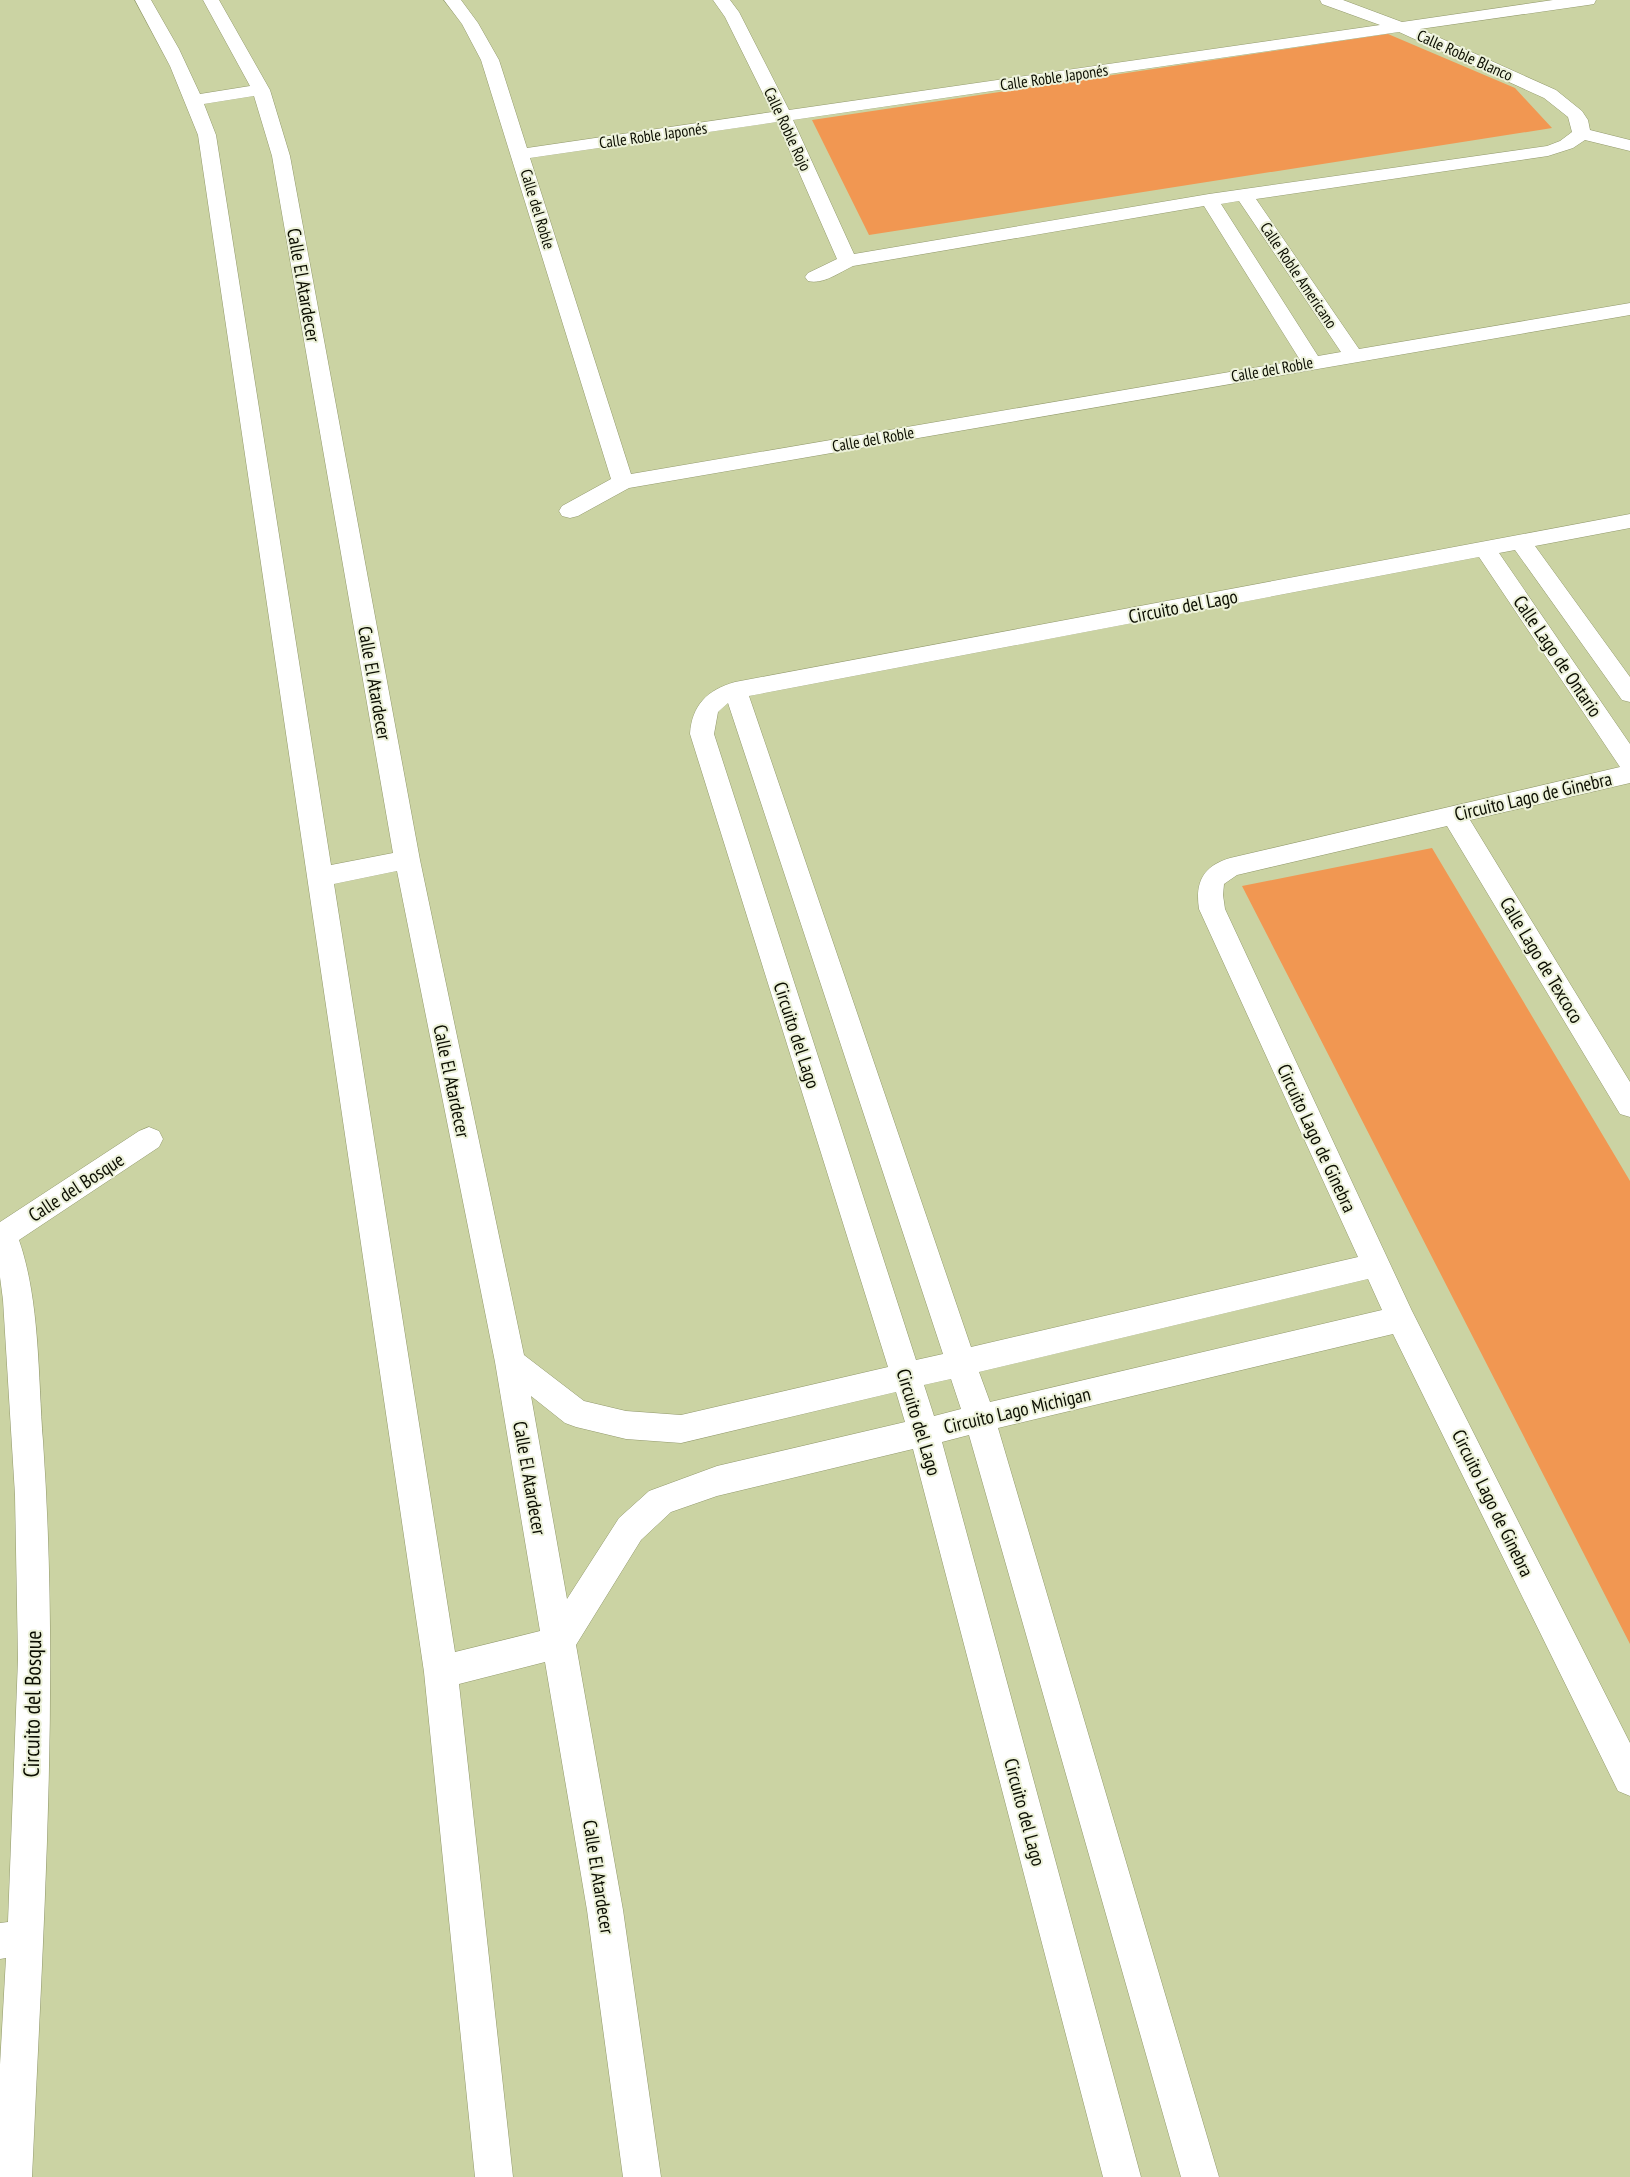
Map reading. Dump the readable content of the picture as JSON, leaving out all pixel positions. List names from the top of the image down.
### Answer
{
  "streets": {
    "street": [
      "Calle Roble Blanco",
      "Calle Roble Japonés",
      "Calle Roble Rojo",
      "Calle del Roble",
      "Calle Roble Americano",
      "Calle El Atardecer",
      "Circuito del Lago",
      "Calle Lago de Ontario",
      "Circuito Lago de Ginebra",
      "Calle Lago de Texcoco",
      "Calle del Bosque",
      "Circuito Lago Michigan",
      "Circuito del Bosque"
    ]
  },
  "crossings": [
    ["Calle Roble Blanco", "Calle Roble Japonés"],
    ["Calle Roble Japonés", "Calle Roble Rojo"],
    ["Calle Roble Japonés", "Calle del Roble"],
    ["Calle del Roble", "Calle Roble Americano"],
    ["Calle El Atardecer", "Circuito Lago Michigan"],
    ["Circuito del Lago", "Calle Lago de Ontario"],
    ["Circuito del Lago", "Circuito Lago Michigan"],
    ["Circuito Lago de Ginebra", "Calle Lago de Texcoco"],
    ["Circuito Lago de Ginebra", "Circuito Lago Michigan"],
    ["Calle del Bosque", "Circuito del Bosque"]
  ]
}
